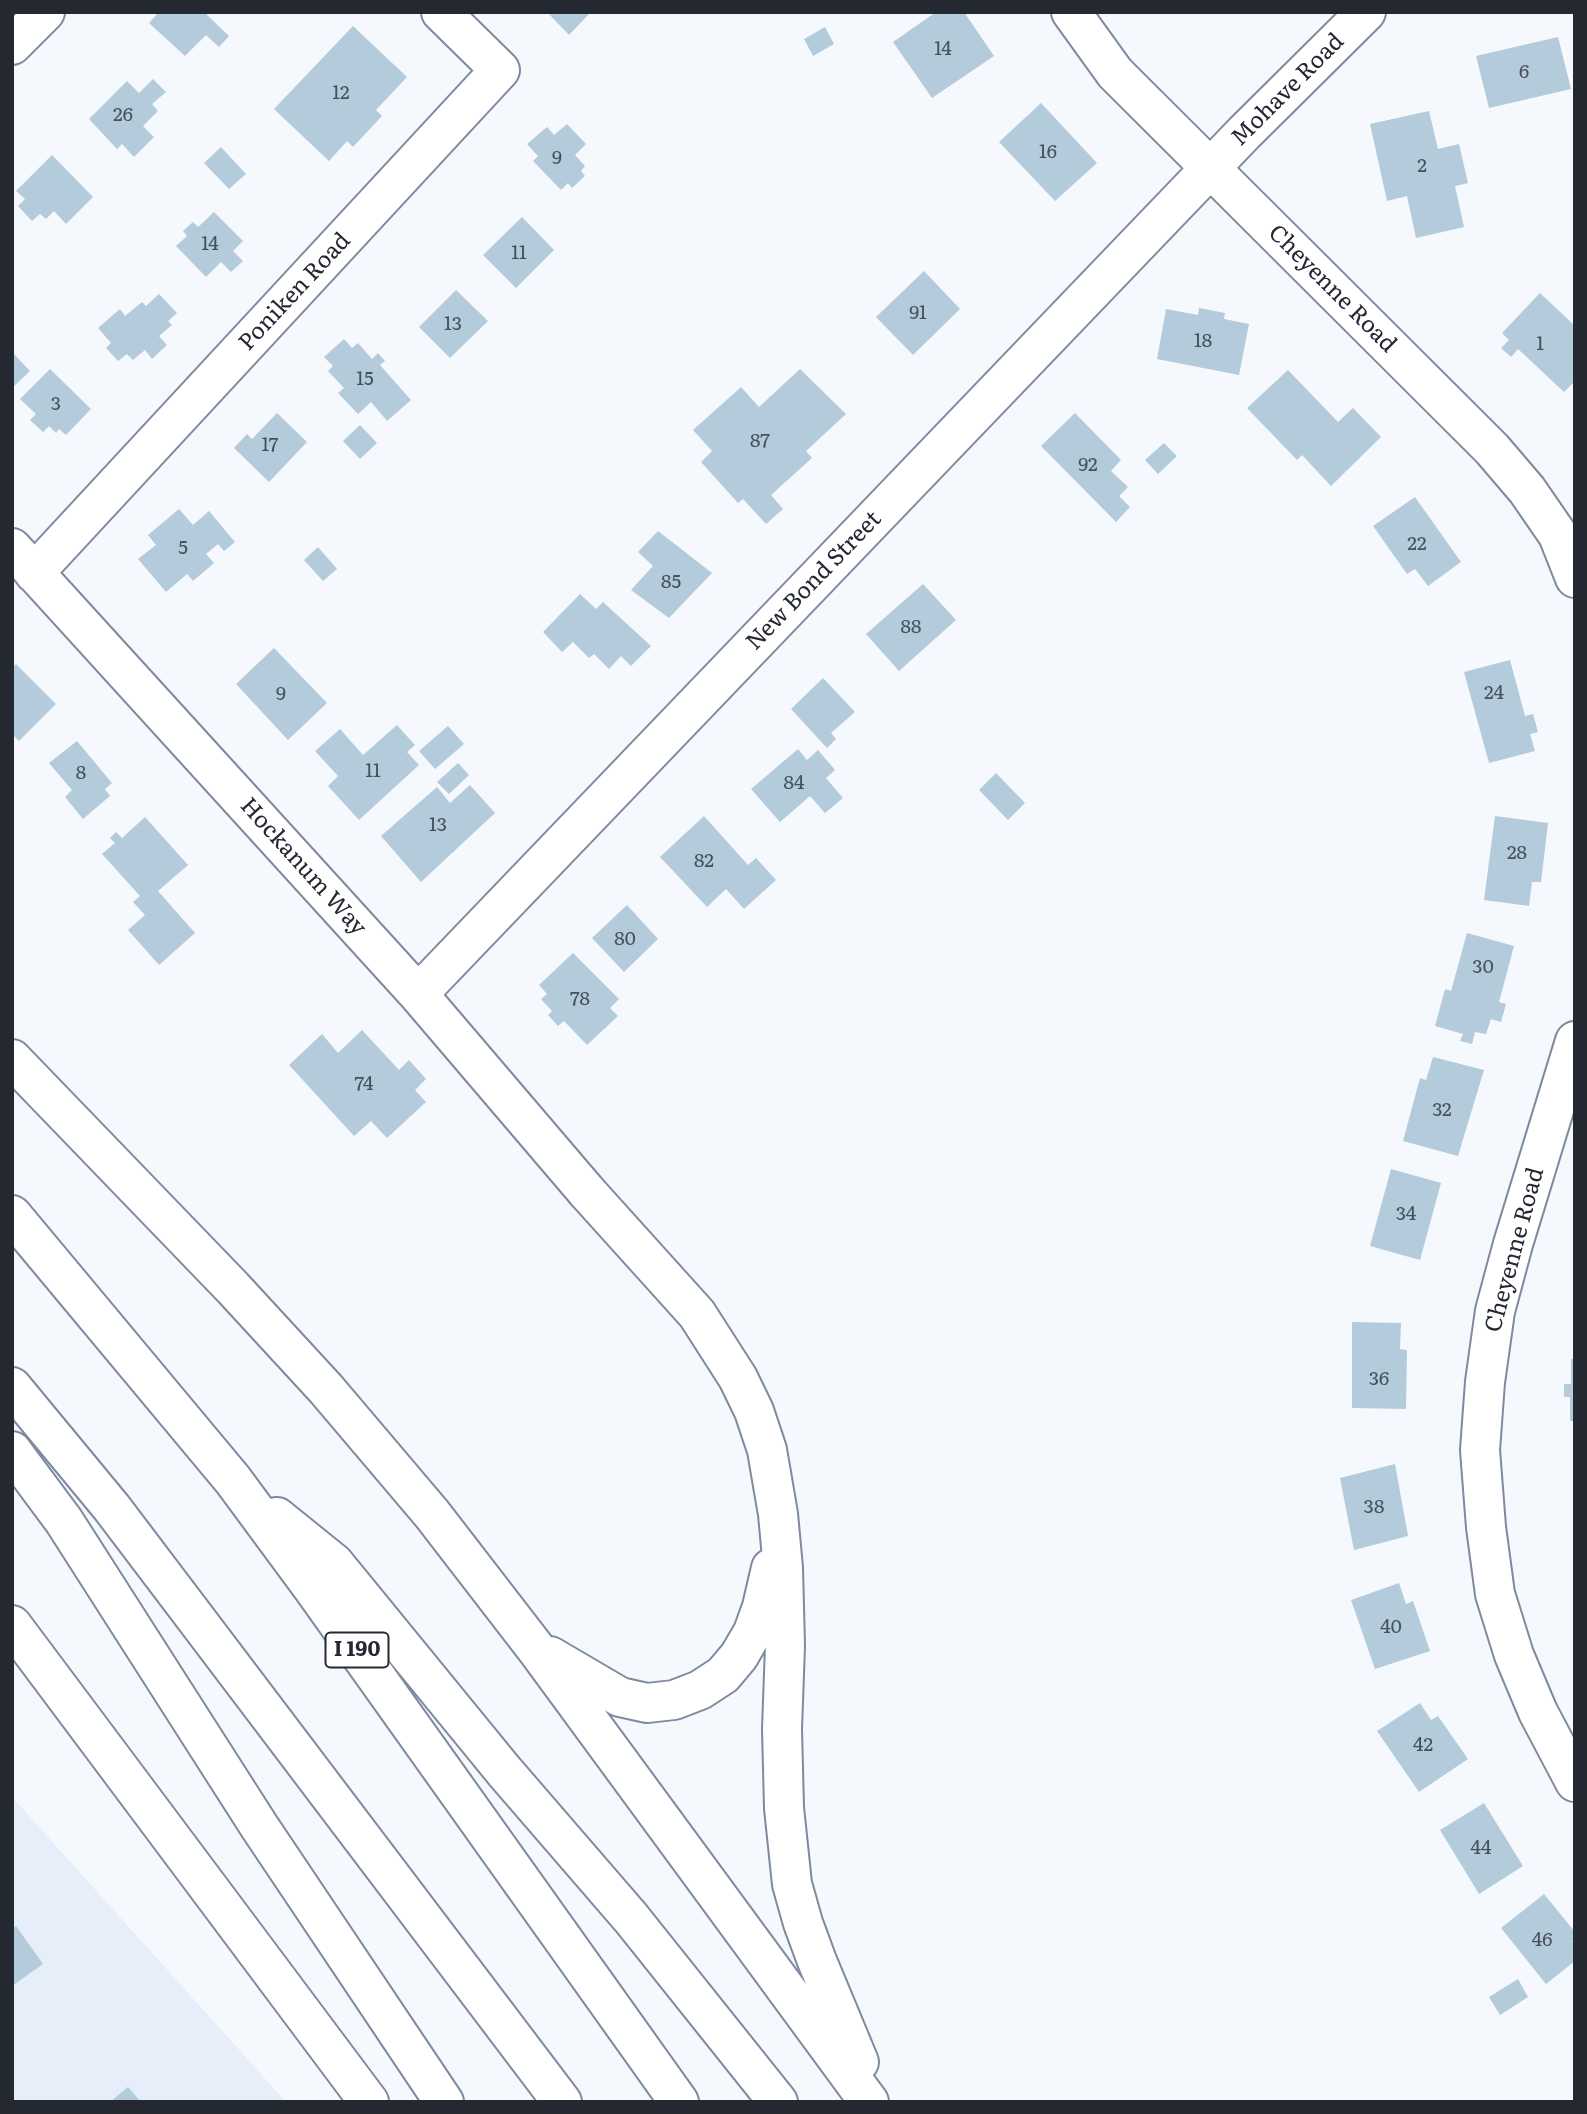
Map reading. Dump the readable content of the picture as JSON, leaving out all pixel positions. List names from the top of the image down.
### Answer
{
  "streets": {
    "main road": [
      "Mohave Road",
      "Cheyenne Road",
      "Poniken Road",
      "New Bond Street",
      "Hockanum Way",
      "I 190"
    ]
  },
  "crossings": [
    ["Mohave Road", "Cheyenne Road"],
    ["Mohave Road", "New Bond Street"],
    ["Cheyenne Road", "New Bond Street"],
    ["Poniken Road", "Hockanum Way"],
    ["New Bond Street", "Hockanum Way"]
  ],
  "house_numbers": [
    "14",
    "6",
    "12",
    "26",
    "16",
    "9",
    "2",
    "14",
    "11",
    "91",
    "13",
    "18",
    "1",
    "15",
    "3",
    "87",
    "17",
    "92",
    "22",
    "5",
    "85",
    "88",
    "24",
    "9",
    "11",
    "8",
    "84",
    "13",
    "28",
    "82",
    "80",
    "30",
    "78",
    "74",
    "32",
    "34",
    "36",
    "38",
    "40",
    "42",
    "44",
    "46"
  ]
}
